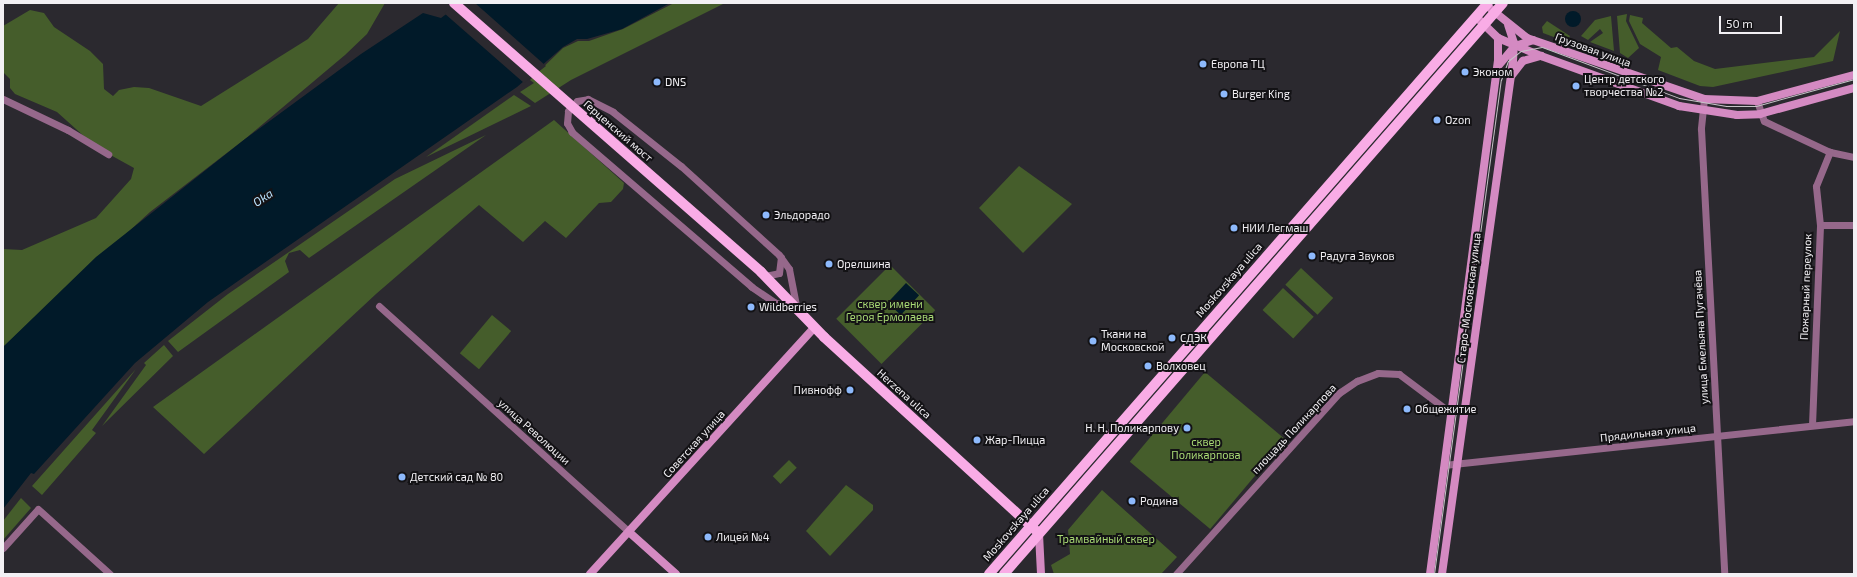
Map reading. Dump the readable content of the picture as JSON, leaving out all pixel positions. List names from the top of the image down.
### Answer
{
  "streets": {
    "main road": ["Герценский мост", "Moskovskaya ulica", "Herzena ulica"],
    "street": [
      "Грузовая улица",
      "Пожарный переулок",
      "Старо-Московская улица",
      "улица Емельяна Пугачёва",
      "площадь Поликарпова",
      "улица Революции",
      "Прядильная улица",
      "Советская улица"
    ]
  },
  "crossings": [
    ["Грузовая улица", "Moskovskaya ulica"],
    ["Грузовая улица", "Старо-Московская улица"],
    ["Грузовая улица", "улица Емельяна Пугачёва"],
    ["Герценский мост", "Herzena ulica"],
    ["Moskovskaya ulica", "Herzena ulica"],
    ["Пожарный переулок", "Прядильная улица"],
    ["Старо-Московская улица", "Прядильная улица"],
    ["улица Емельяна Пугачёва", "Прядильная улица"],
    ["Herzena ulica", "Советская улица"],
    ["улица Революции", "Советская улица"]
  ],
  "water": ["Oka"],
  "parks": ["сквер имени Героя Ермолаева", "сквер Поликарпова", "Трамвайный сквер"],
  "places": [
    "Европа ТЦ",
    "Эконом",
    "DNS",
    "Центр детского творчества №2",
    "Burger King",
    "Ozon",
    "Эльдорадо",
    "НИИ Легмаш",
    "Радуга Звуков",
    "Орелшина",
    "Wildberries",
    "СДЭК",
    "Ткани на Московской",
    "Волховец",
    "Пивнофф",
    "Общежитие",
    "Н. Н. Поликарпову",
    "Жар-Пицца",
    "Детский сад № 80",
    "Родина",
    "Лицей №4"
  ],
  "scale_bar": "50 m"
}
